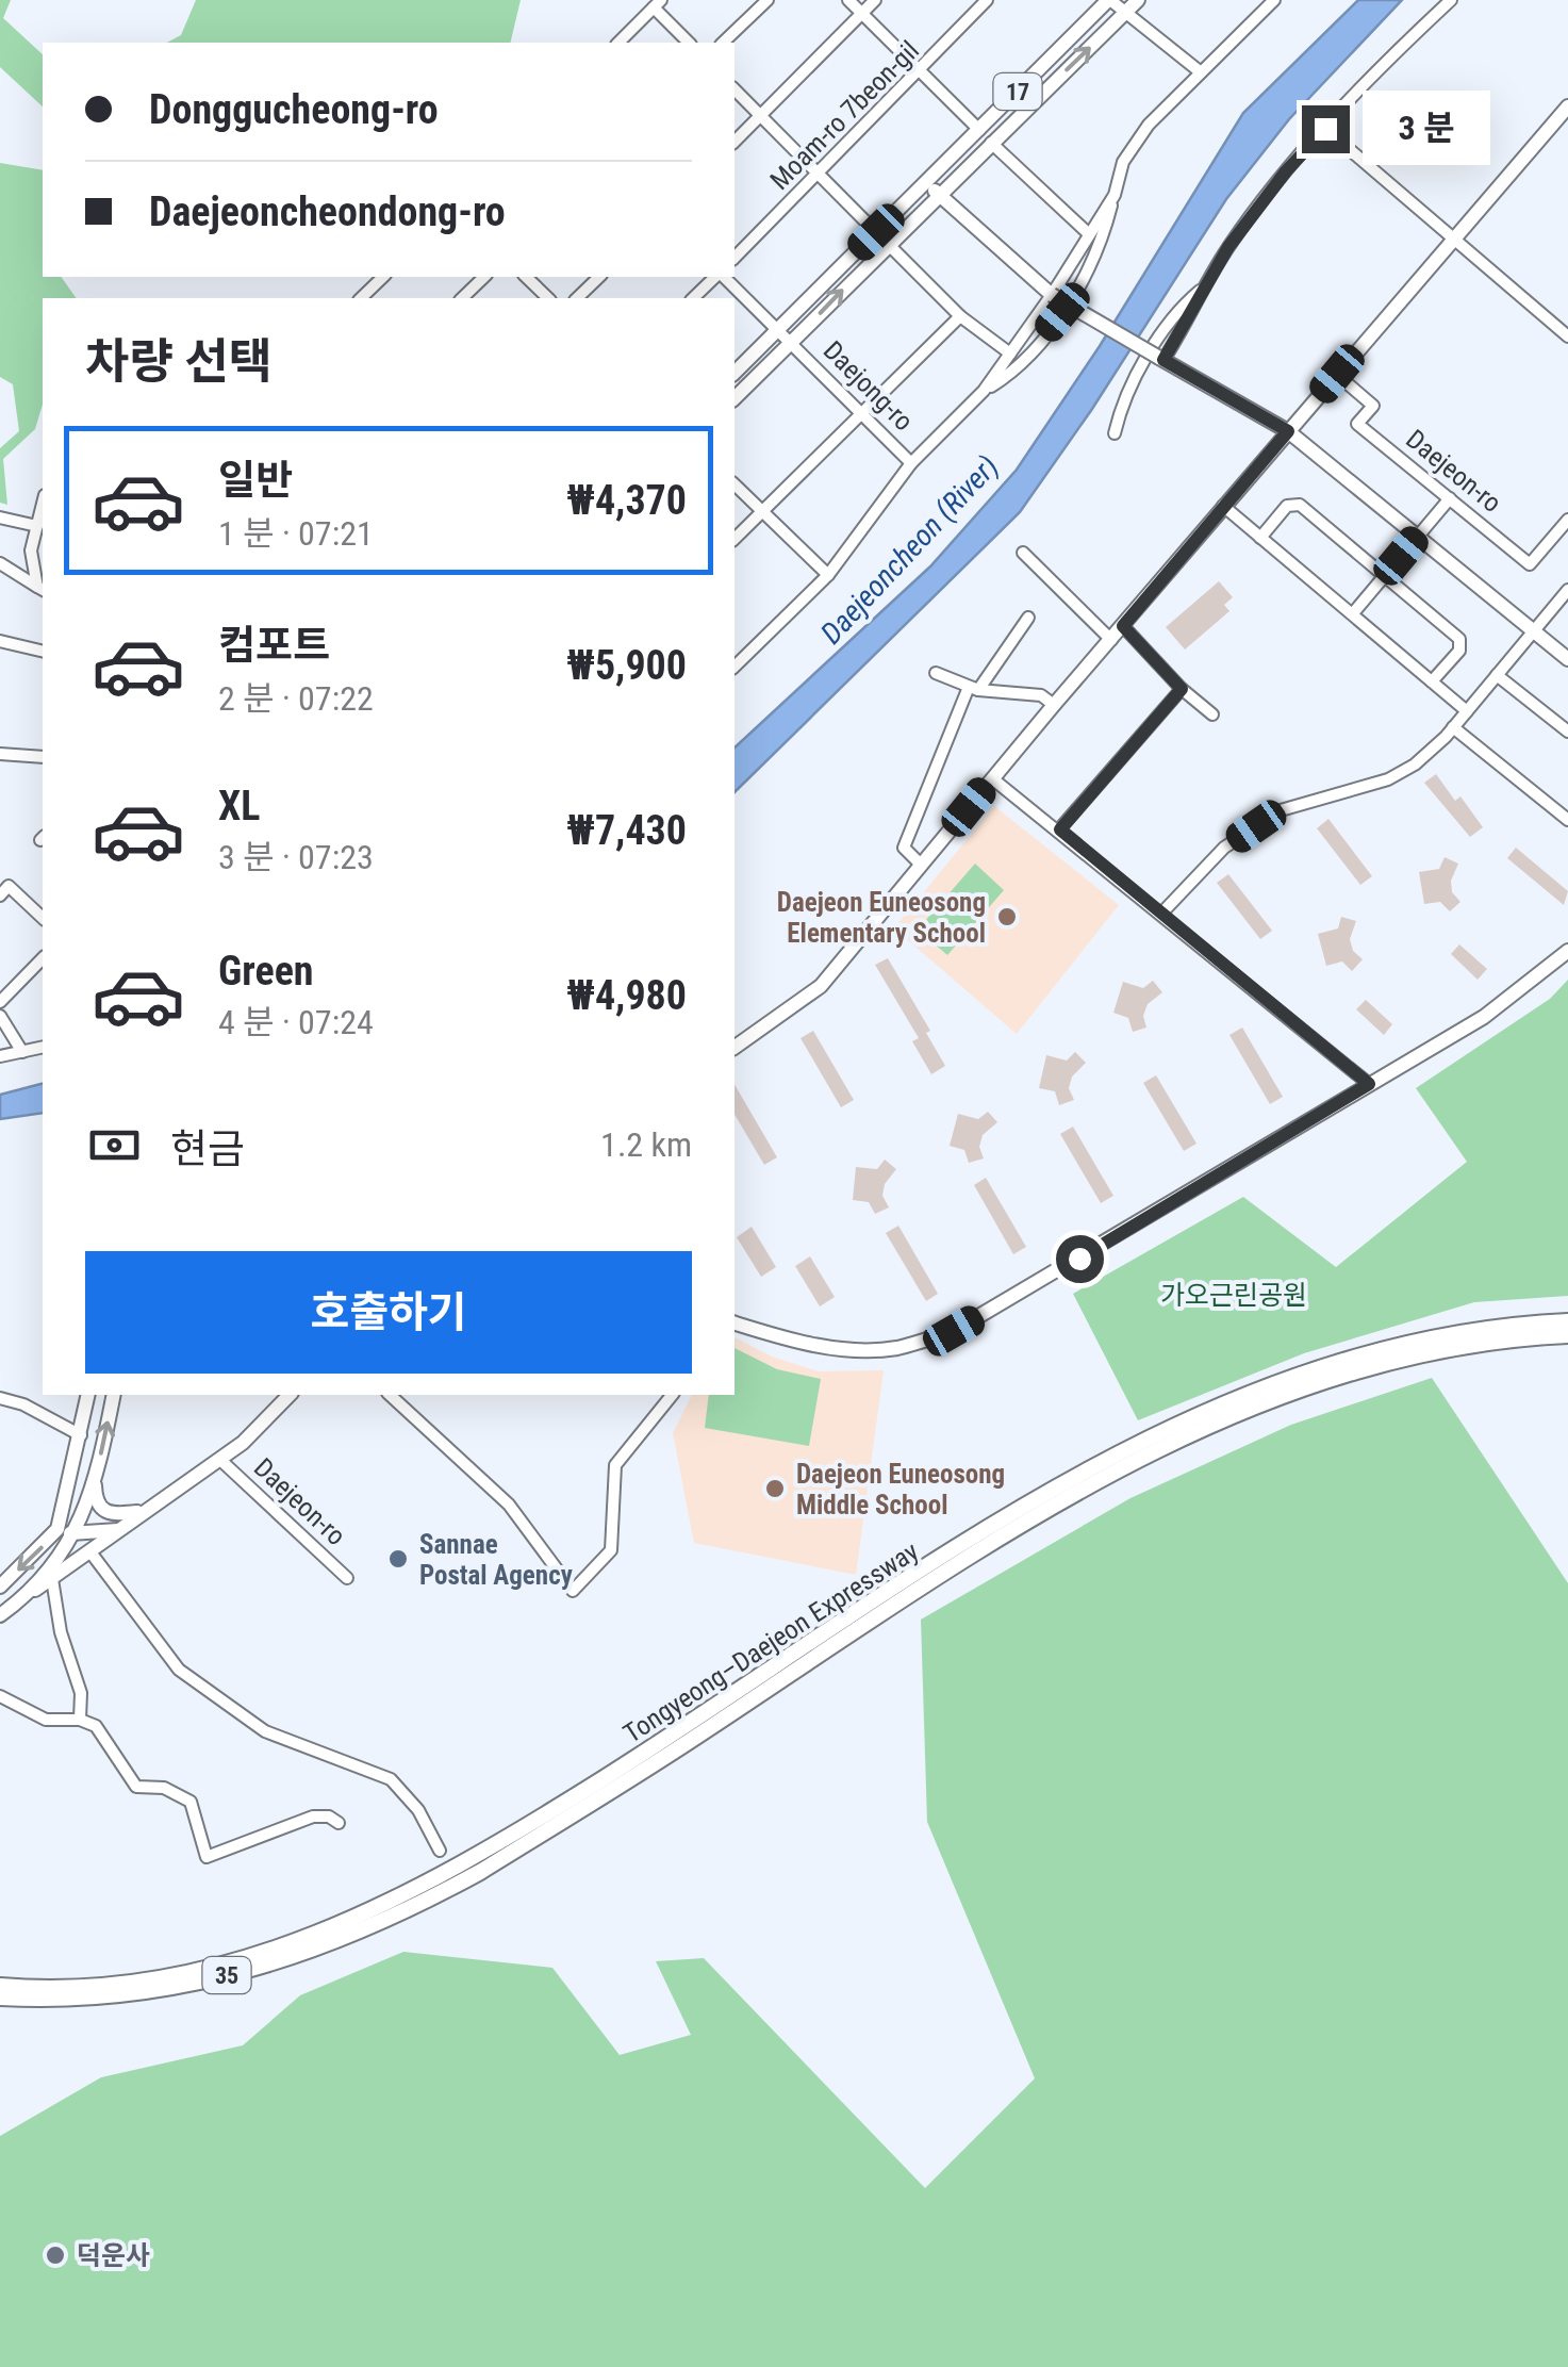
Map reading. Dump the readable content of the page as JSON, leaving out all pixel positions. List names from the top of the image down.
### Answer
{
  "streets": {
    "highway": ["Tongyeong–Daejeon Expressway", "35"],
    "main road": ["17", "Daejong-ro", "Daejeon-ro"],
    "street": ["Moam-ro 7beon-gil"]
  },
  "crossings": [
    ["17", "Daejong-ro"]
  ],
  "water": ["Daejeoncheon (River)"],
  "parks": ["가오근린공원"],
  "places": [
    "Daejeon Euneosong Elementary School",
    "Daejeon Euneosong Middle School",
    "Sannae Postal Agency",
    "덕운사"
  ],
  "page": {
    "banner": ["Donggucheong-ro", "Daejeoncheondong-ro"],
    "bubble": "3 분",
    "heading": "차량 선택",
    "list": [
      {
        "name": "일반",
        "note": "1 분 · 07:21",
        "value": "₩4,370"
      },
      {
        "name": "컴포트",
        "note": "2 분 · 07:22",
        "value": "₩5,900"
      },
      {
        "name": "XL",
        "note": "3 분 · 07:23",
        "value": "₩7,430"
      },
      {
        "name": "Green",
        "note": "4 분 · 07:24",
        "value": "₩4,980"
      }
    ],
    "pay": ["현금", "1.2 km"],
    "buttons": "호출하기"
  }
}
